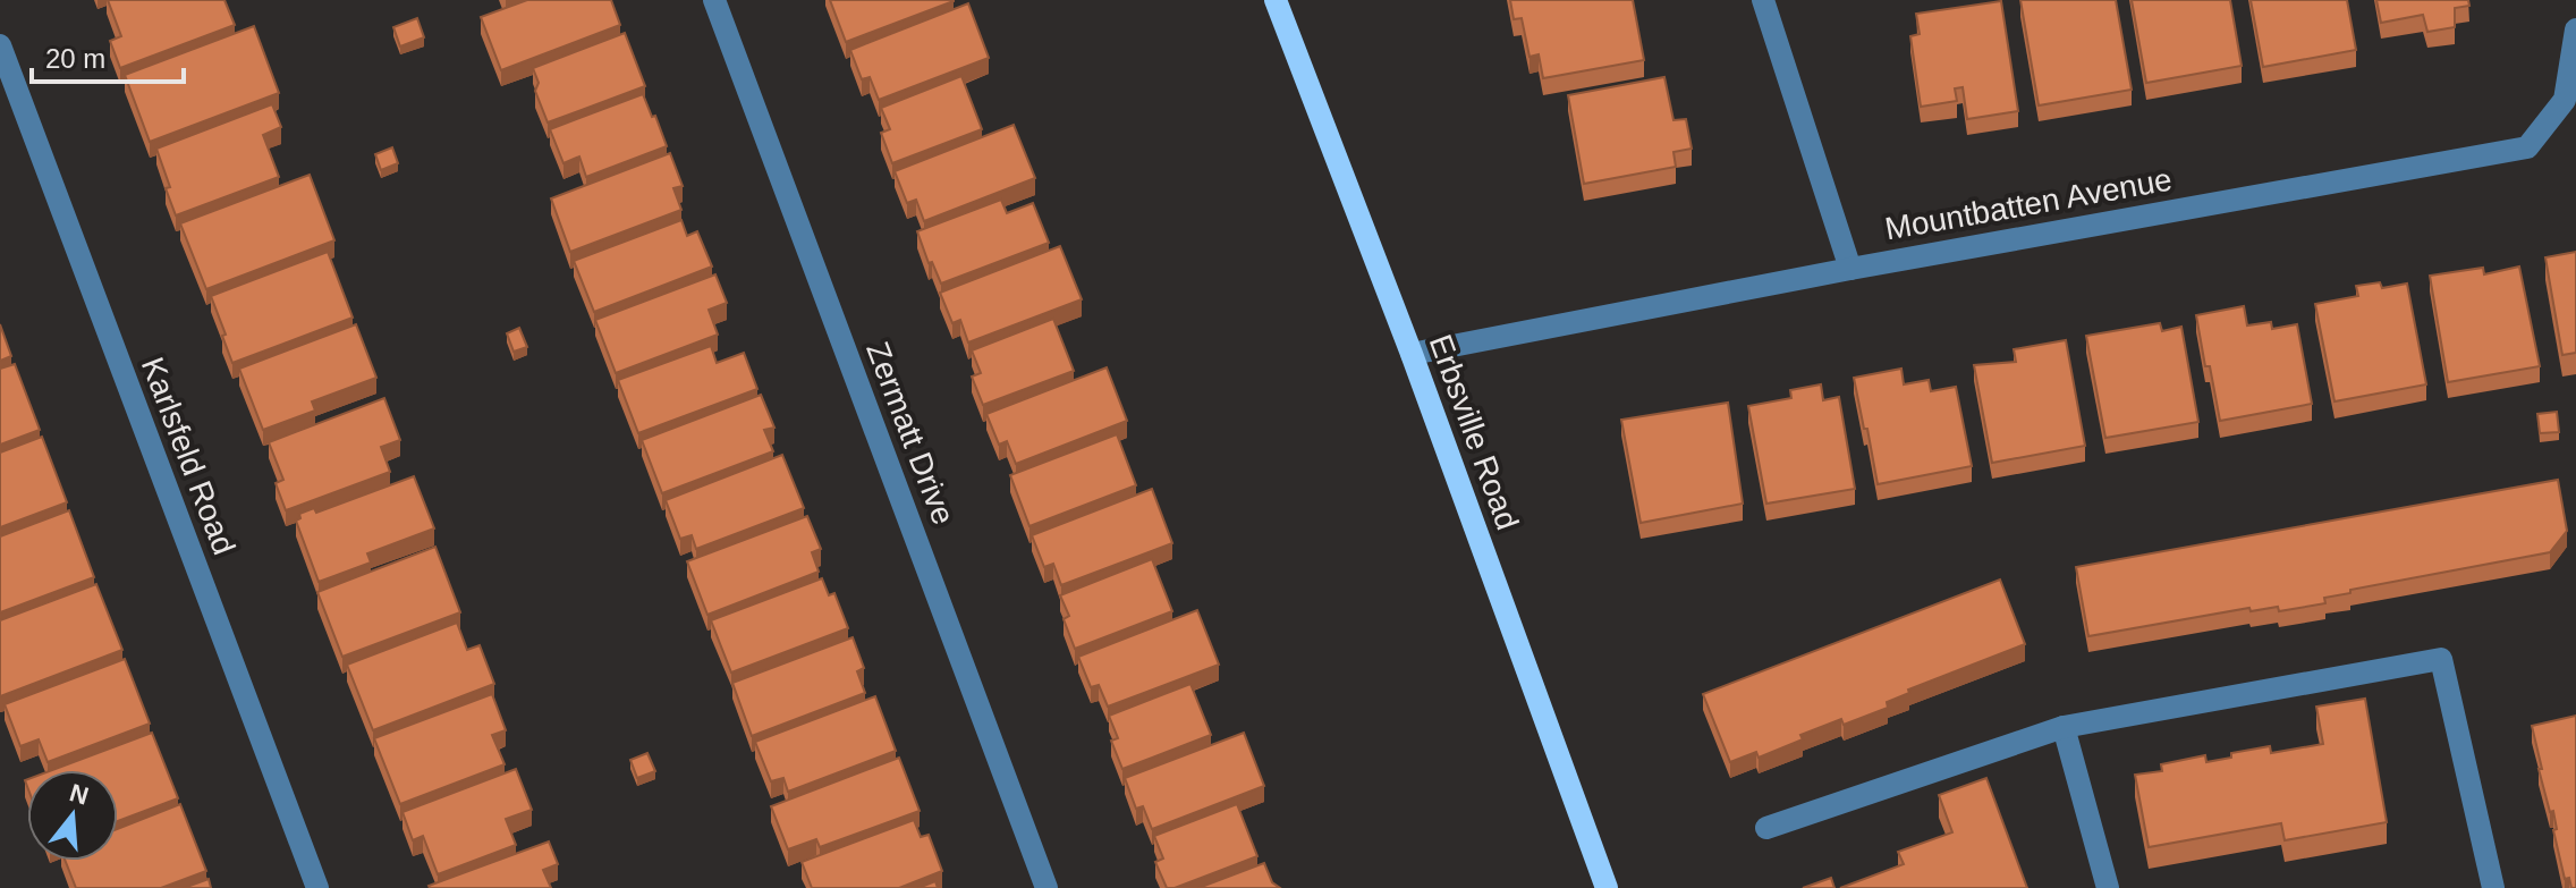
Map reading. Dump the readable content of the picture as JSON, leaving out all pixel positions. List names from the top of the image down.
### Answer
{
  "streets": {
    "main road": ["Erbsville Road"],
    "street": ["Mountbatten Avenue", "Zermatt Drive", "Karlsfeld Road"]
  },
  "crossings": [
    ["Mountbatten Avenue", "Erbsville Road"]
  ],
  "scale_bar": "20 m",
  "north": "top"
}
